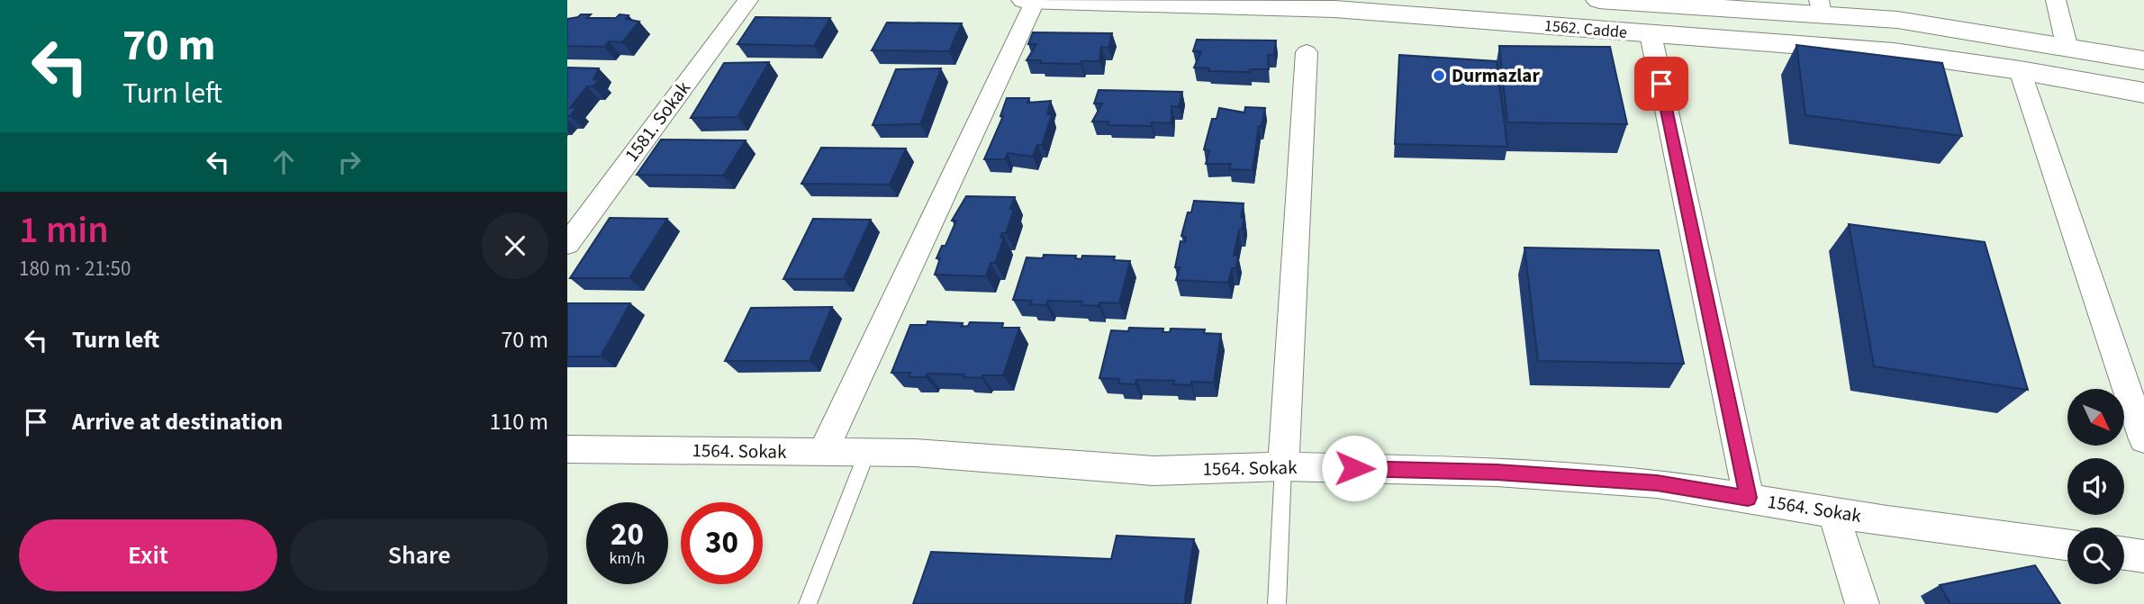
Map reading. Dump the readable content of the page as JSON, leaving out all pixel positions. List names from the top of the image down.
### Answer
{
  "streets": {
    "main road": ["1562. Cadde"],
    "street": ["1581. Sokak", "1564. Sokak"]
  },
  "places": ["Durmazlar"],
  "north": "bottom right",
  "page": {
    "turn": ["70 m", "Turn left"],
    "heading": ["1 min", "180 m · 21:50"],
    "list": [
      {
        "name": "Turn left",
        "value": "70 m"
      },
      {
        "name": "Arrive at destination",
        "value": "110 m"
      }
    ],
    "speed": "20 km/h",
    "limit": "30",
    "buttons": ["Exit", "Share"]
  }
}
